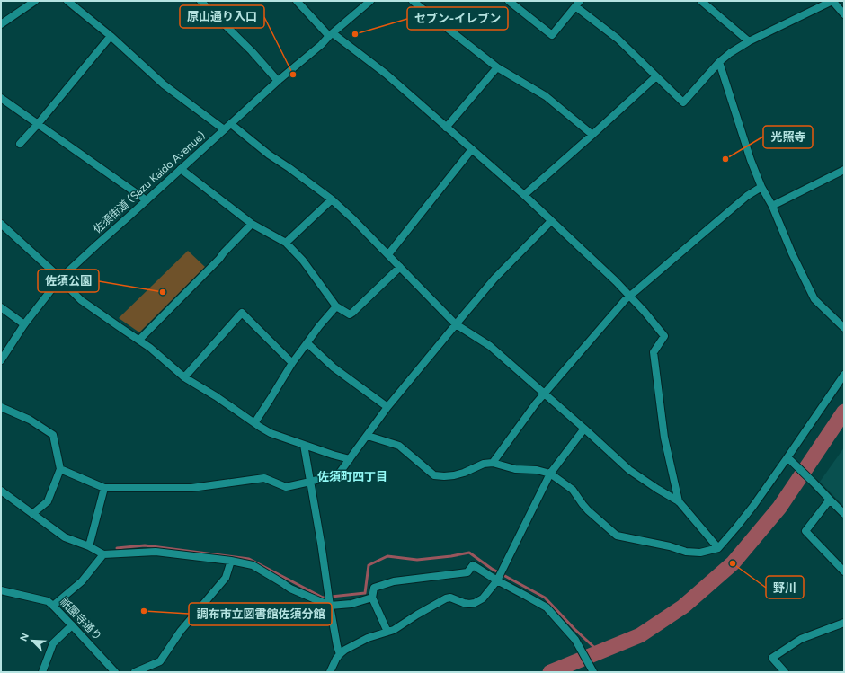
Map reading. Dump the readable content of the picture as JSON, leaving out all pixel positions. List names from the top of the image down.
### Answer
{
  "streets": {
    "street": ["佐須街道 (Sazu Kaido Avenue)", "祇園寺通り"]
  },
  "districts": ["佐須町四丁目"],
  "places": [
    "セブン-イレブン",
    "原山通り入口",
    "光照寺",
    "佐須公園",
    "野川",
    "調布市立図書館佐須分館"
  ],
  "north": "top left"
}
